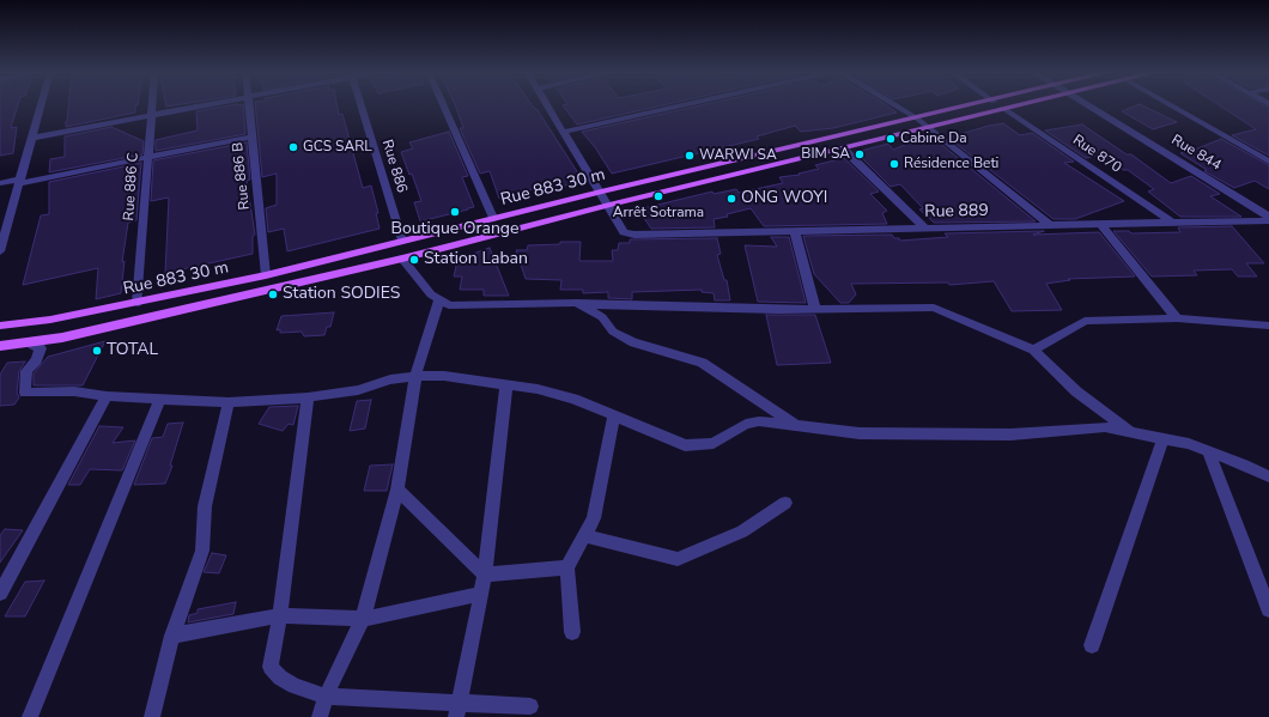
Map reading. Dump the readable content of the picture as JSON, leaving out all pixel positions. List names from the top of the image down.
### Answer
{
  "streets": {
    "main road": ["Rue 883 30 m"],
    "street": [
      "Rue 844",
      "Rue 870",
      "Rue 886",
      "Rue 886 B",
      "Rue 886 C",
      "Rue 889"
    ]
  },
  "crossings": [
    ["Rue 844", "Rue 889"],
    ["Rue 870", "Rue 889"],
    ["Rue 886", "Rue 883 30 m"],
    ["Rue 886 B", "Rue 883 30 m"],
    ["Rue 886 C", "Rue 883 30 m"]
  ],
  "places": [
    "Cabine Da",
    "GCS SARL",
    "BIM SA",
    "WARWI SA",
    "Résidence Beti",
    "Arrêt Sotrama",
    "ONG WOYI",
    "Boutique Orange",
    "Station Laban",
    "Station SODIES",
    "TOTAL"
  ]
}
